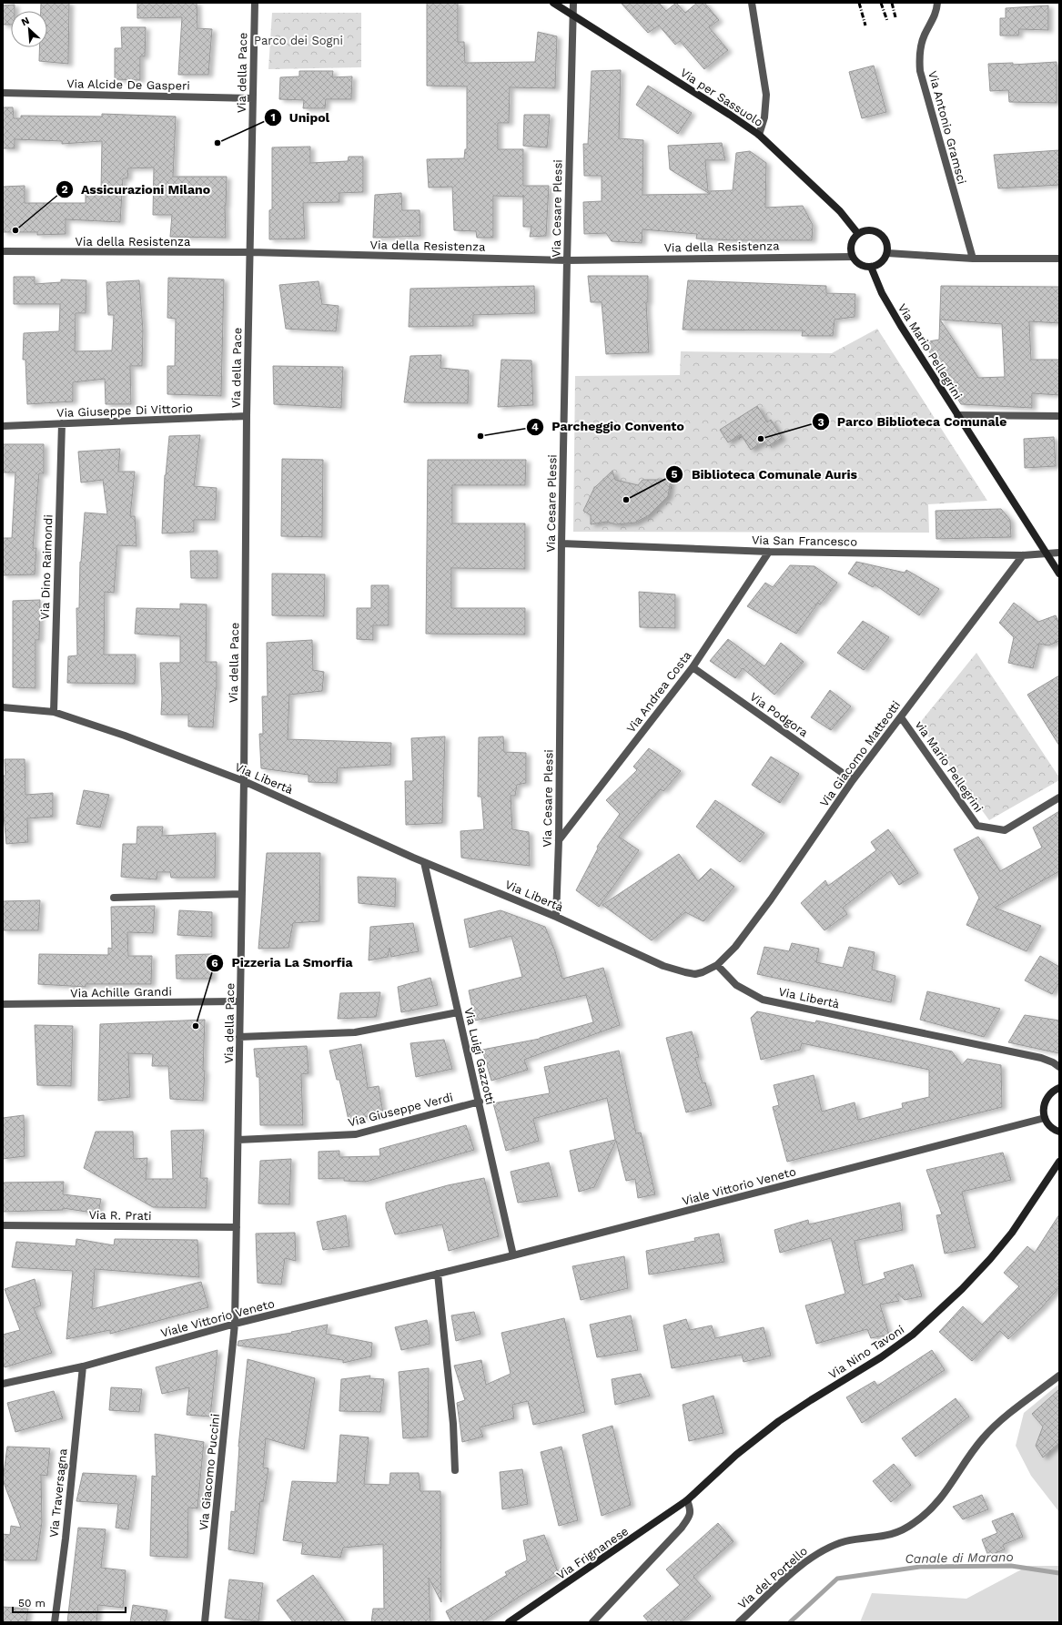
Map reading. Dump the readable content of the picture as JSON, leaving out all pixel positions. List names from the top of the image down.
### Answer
{
  "streets": {
    "main road": [
      "Via per Sassuolo",
      "Via Mario Pellegrini",
      "Via Nino Tavoni",
      "Via Frignanese"
    ],
    "street": [
      "Via della Pace",
      "Via Alcide De Gasperi",
      "Via Antonio Gramsci",
      "Via Cesare Plessi",
      "Via della Resistenza",
      "Via Giuseppe Di Vittorio",
      "Via San Francesco",
      "Via Dino Raimondi",
      "Via Andrea Costa",
      "Via Podgora",
      "Via Giacomo Matteotti",
      "via Mario Pellegrini",
      "Via Libertà",
      "Via Achille Grandi",
      "Via Luigi Gazzotti",
      "Via Giuseppe Verdi",
      "Viale Vittorio Veneto",
      "Via R. Prati",
      "Via Giacomo Puccini",
      "Via Traversagna",
      "Via del Portello"
    ]
  },
  "crossings": [
    ["Via della Pace", "Via Alcide De Gasperi"],
    ["Via della Pace", "Via della Resistenza"],
    ["Via della Pace", "Via Giuseppe Di Vittorio"],
    ["Via della Pace", "Via Libertà"],
    ["Via della Pace", "Via Achille Grandi"],
    ["Via della Pace", "Via Giuseppe Verdi"],
    ["Via della Pace", "Viale Vittorio Veneto"],
    ["Via della Pace", "Via R. Prati"],
    ["Via della Pace", "Via Giacomo Puccini"],
    ["Via per Sassuolo", "Via Cesare Plessi"],
    ["Via per Sassuolo", "Via della Resistenza"],
    ["Via per Sassuolo", "Via Mario Pellegrini"],
    ["Via Cesare Plessi", "Via della Resistenza"],
    ["Via Cesare Plessi", "Via San Francesco"],
    ["Via Cesare Plessi", "Via Andrea Costa"],
    ["Via Cesare Plessi", "Via Libertà"],
    ["Via della Resistenza", "Via Mario Pellegrini"],
    ["Via Mario Pellegrini", "Via San Francesco"],
    ["Via Giuseppe Di Vittorio", "Via Dino Raimondi"],
    ["Via San Francesco", "Via Andrea Costa"],
    ["Via San Francesco", "Via Giacomo Matteotti"],
    ["Via Dino Raimondi", "Via Libertà"],
    ["Via Andrea Costa", "Via Podgora"],
    ["Via Podgora", "Via Giacomo Matteotti"],
    ["Via Giacomo Matteotti", "via Mario Pellegrini"],
    ["Via Giacomo Matteotti", "Via Libertà"],
    ["Via Libertà", "Via Luigi Gazzotti"],
    ["Via Luigi Gazzotti", "Via Giuseppe Verdi"],
    ["Via Luigi Gazzotti", "Viale Vittorio Veneto"],
    ["Viale Vittorio Veneto", "Via Giacomo Puccini"],
    ["Viale Vittorio Veneto", "Via Traversagna"],
    ["Via Nino Tavoni", "Via Frignanese"]
  ],
  "water": ["Canale di Marano"],
  "parks": ["Parco dei Sogni"],
  "places": [
    "Unipol",
    "Assicurazioni Milano",
    "Parcheggio Convento",
    "Parco Biblioteca Comunale",
    "Biblioteca Comunale Auris",
    "Pizzeria La Smorfia"
  ],
  "scale_bar": "50 m",
  "north": "top left"
}
